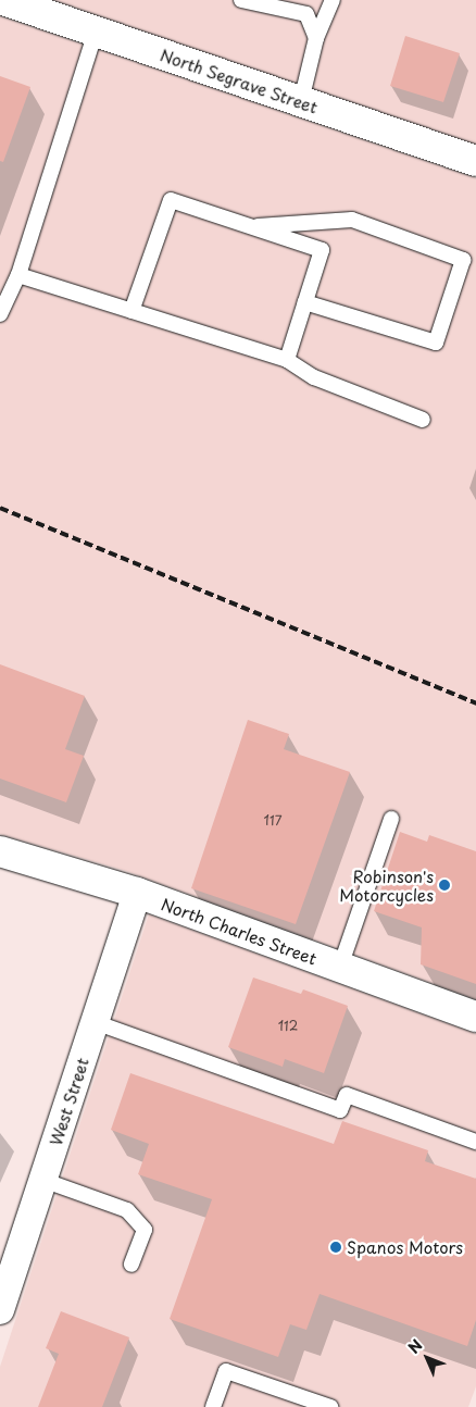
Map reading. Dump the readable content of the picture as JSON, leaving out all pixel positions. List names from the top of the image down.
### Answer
{
  "streets": {
    "street": ["North Segrave Street", "North Charles Street", "West Street"]
  },
  "crossings": [
    ["North Charles Street", "West Street"]
  ],
  "places": ["Robinson's Motorcycles", "Spanos Motors"],
  "house_numbers": ["117", "112"],
  "north": "top left"
}
